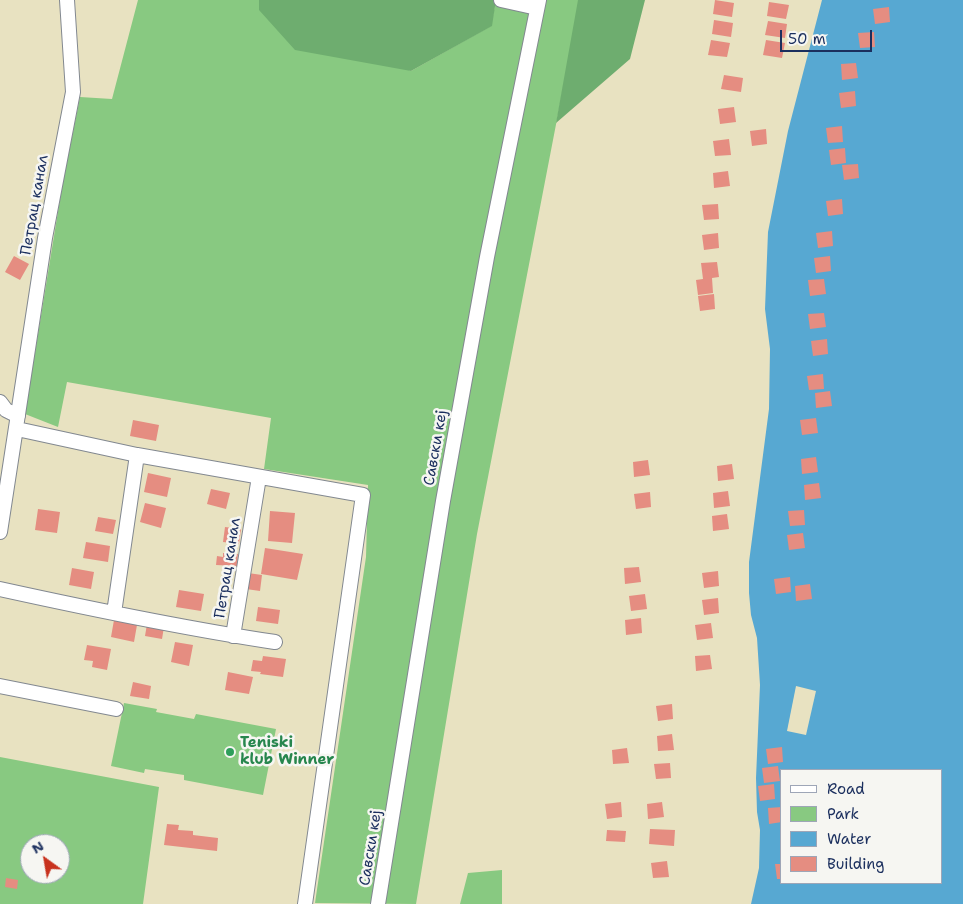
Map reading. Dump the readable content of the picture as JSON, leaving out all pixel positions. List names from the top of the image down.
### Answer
{
  "streets": {
    "street": ["Петрац канал", "Савски кеј"]
  },
  "places": ["Teniski klub Winner"],
  "legend": [
    "Road",
    "Park",
    "Water",
    "Building"
  ],
  "scale_bar": "50 m",
  "north": "top left"
}
